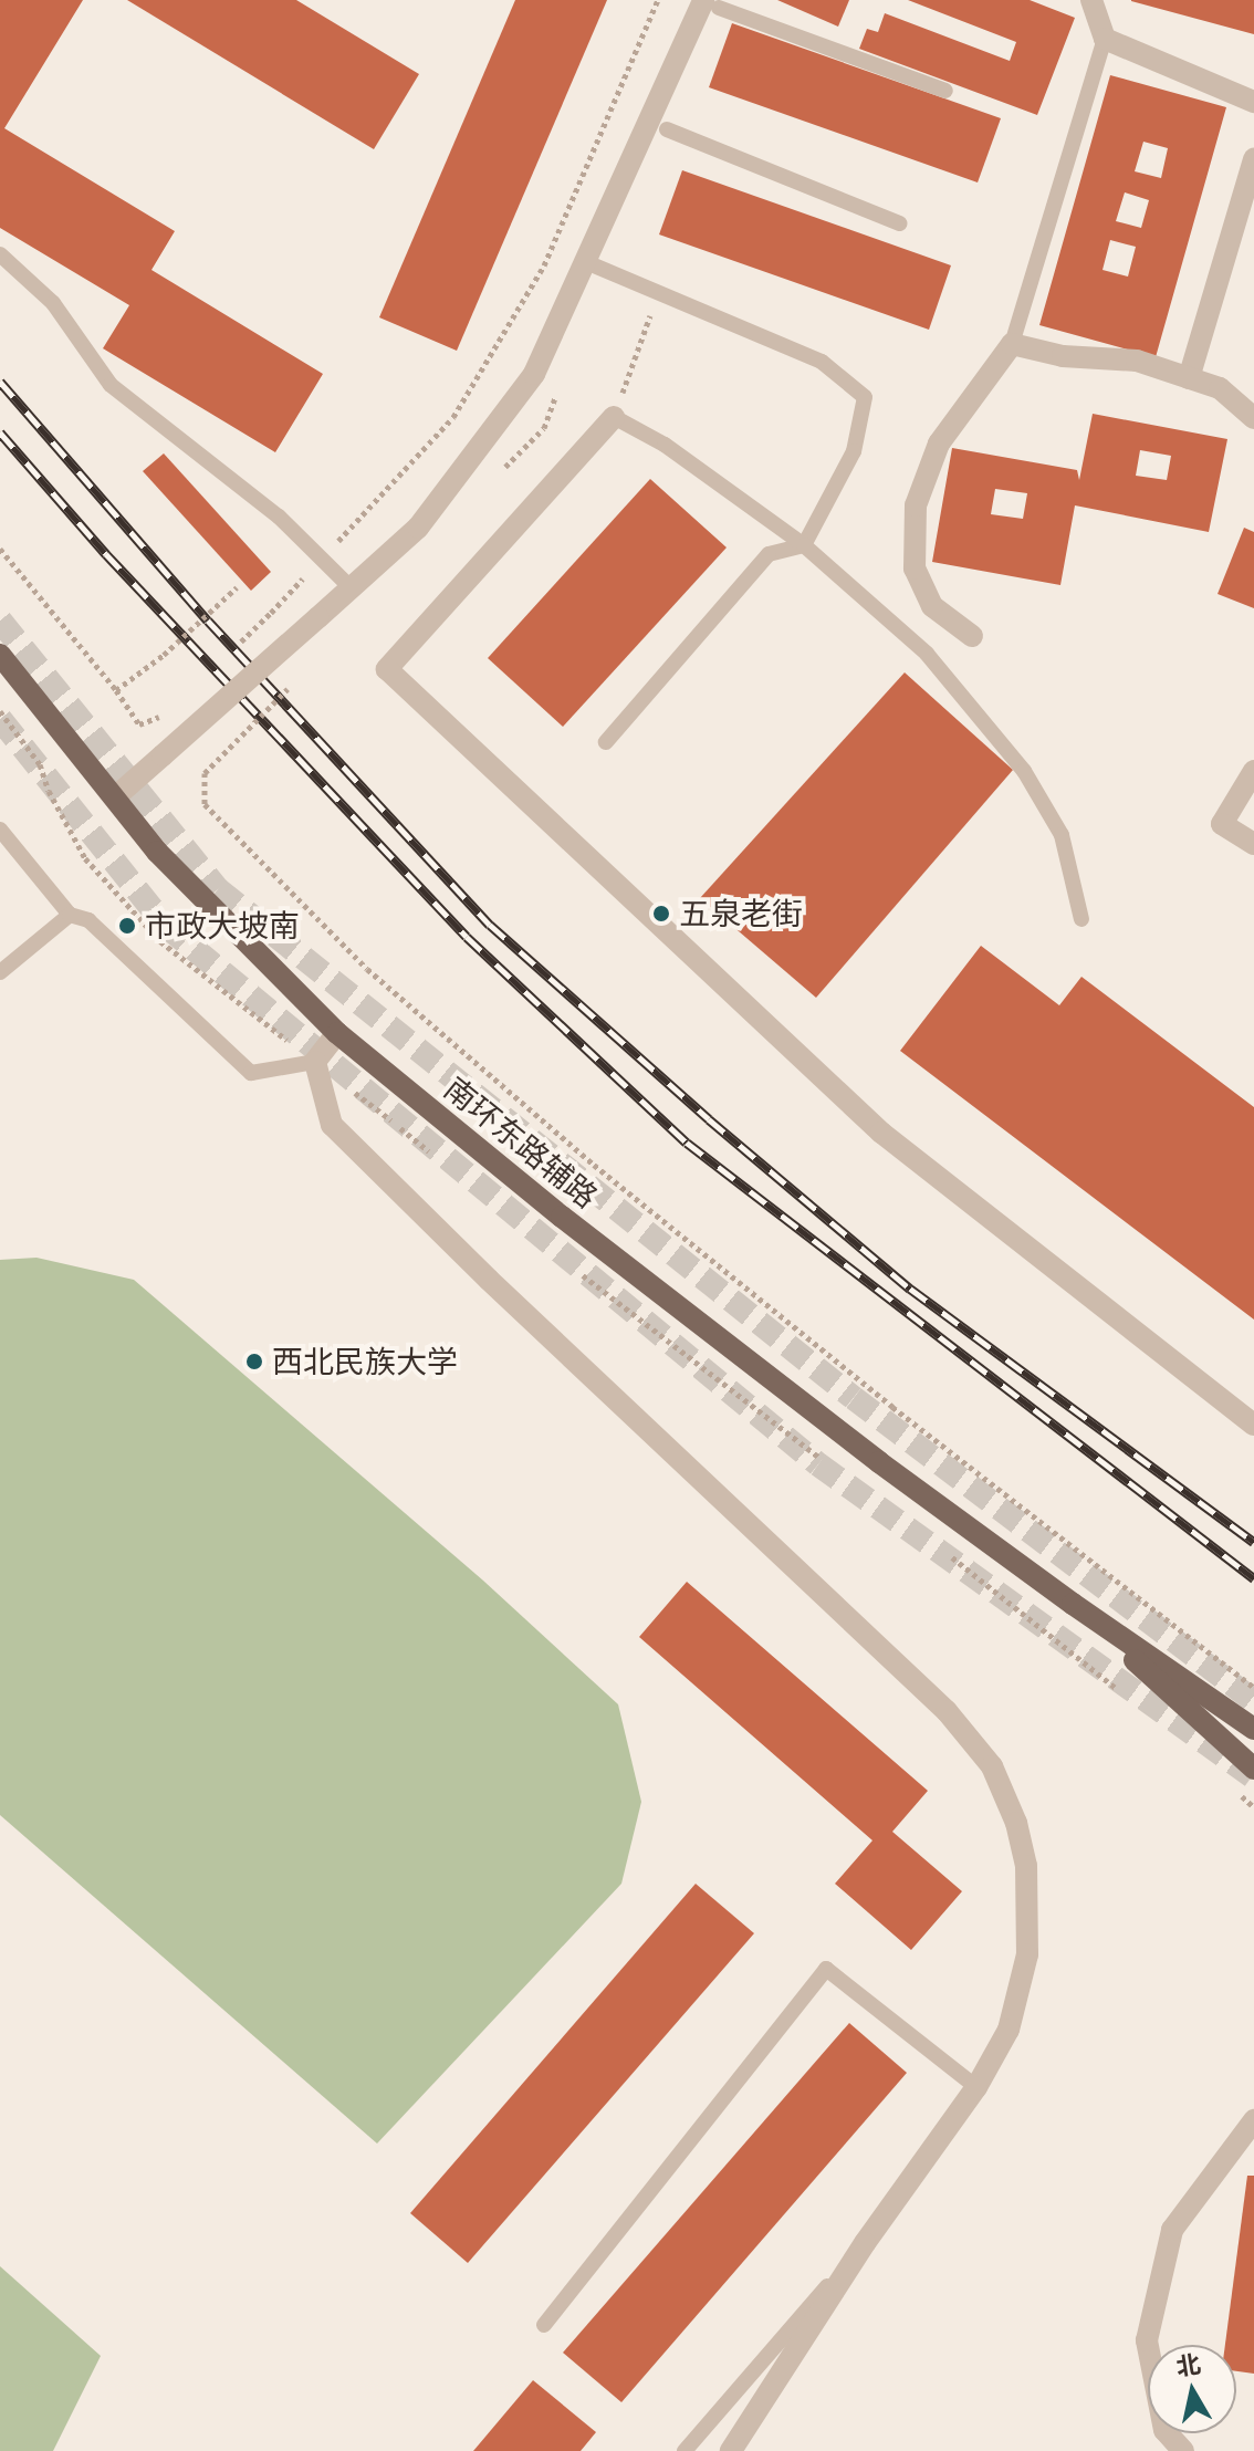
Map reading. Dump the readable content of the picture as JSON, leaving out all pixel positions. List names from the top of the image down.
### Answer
{
  "streets": {
    "main road": ["南环东路辅路"]
  },
  "places": ["五泉老街", "市政大坡南", "西北民族大学"],
  "north": "top"
}
